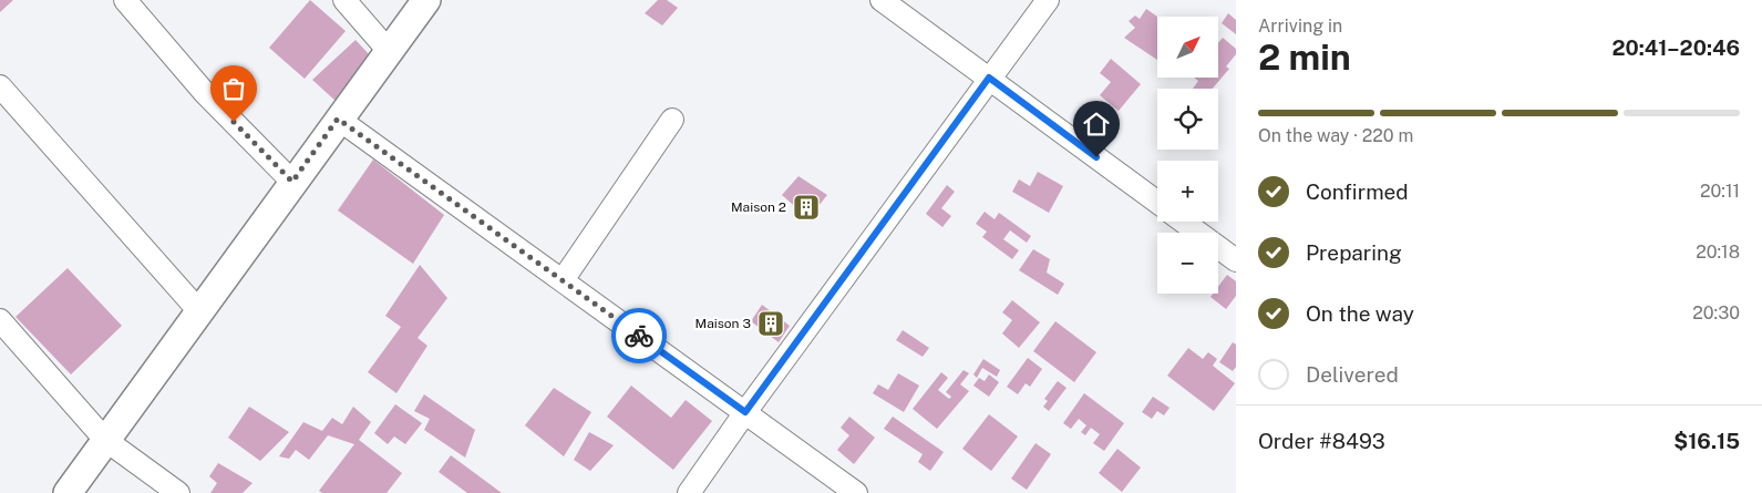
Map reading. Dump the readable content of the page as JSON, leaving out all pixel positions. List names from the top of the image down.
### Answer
{
  "places": {
    "building": ["Maison 2", "Maison 3"]
  },
  "north": "top right",
  "page": {
    "heading": ["2 min", "Arriving in", "20:41–20:46"],
    "panel": ["Order #8493", "$16.15"],
    "map_buttons": ["+", "−"],
    "bar": "On the way · 220 m",
    "list": [
      ["Confirmed", "20:11"],
      ["Preparing", "20:18"],
      ["On the way", "20:30"],
      "Delivered"
    ]
  }
}
